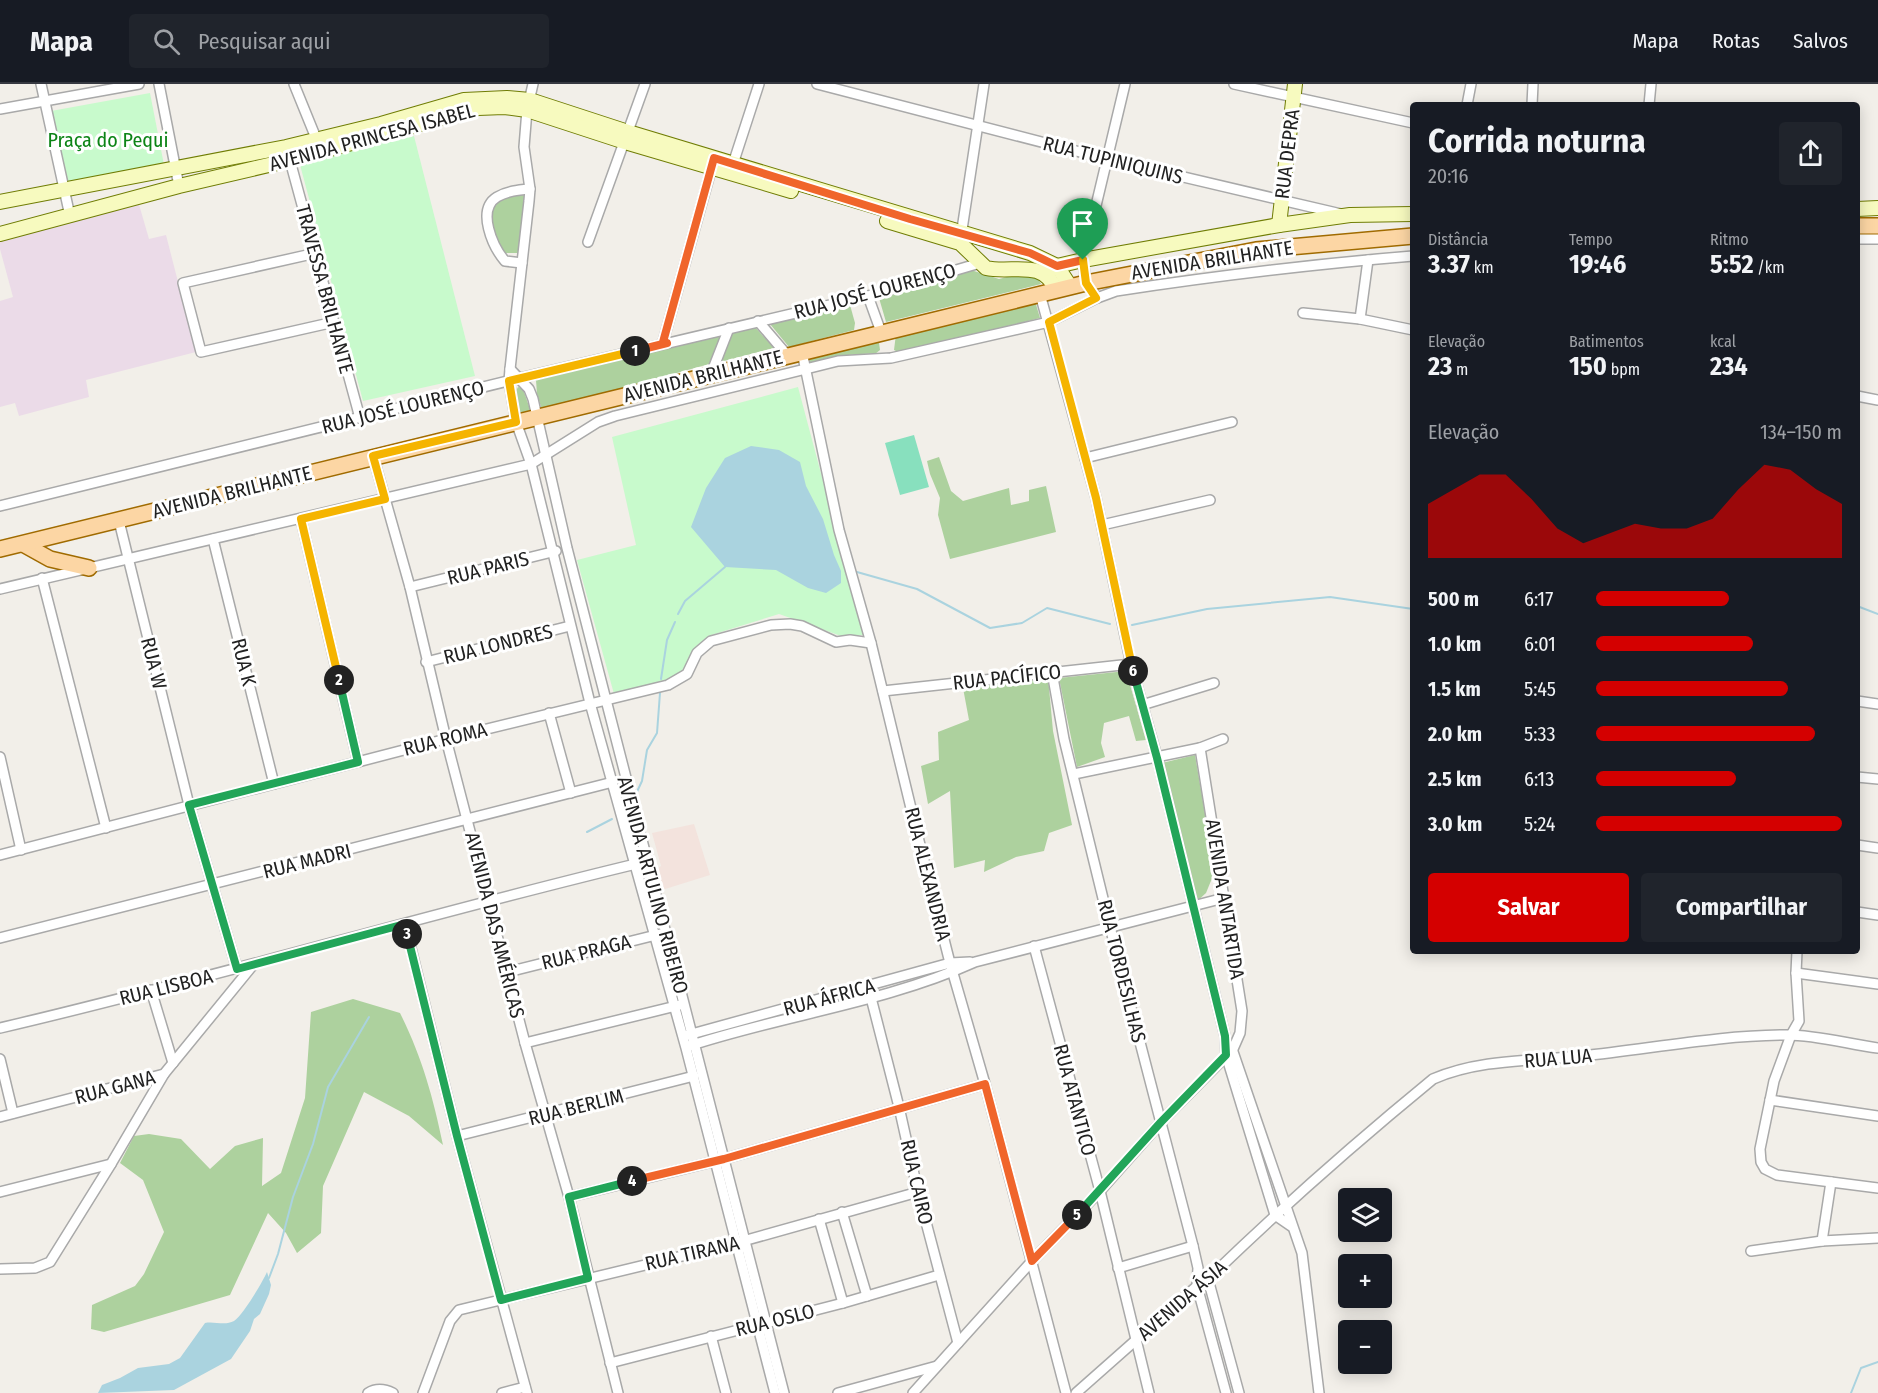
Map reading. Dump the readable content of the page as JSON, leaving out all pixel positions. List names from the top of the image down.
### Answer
{
  "streets": {
    "main road": [
      "AVENIDA PRINCESA ISABEL",
      "RUA DEPRA",
      "RUA TUPINIQUINS",
      "AVENIDA BRILHANTE"
    ],
    "street": [
      "TRAVESSA BRILHANTE",
      "RUA JOSÉ LOURENÇO",
      "RUA PARIS",
      "RUA LONDRES",
      "RUA K",
      "RUA W",
      "RUA PACÍFICO",
      "RUA ROMA",
      "RUA MADRI",
      "RUA ALEXANDRIA",
      "AVENIDA ARTULINO RIBEIRO",
      "AVENIDA ANTARTIDA",
      "AVENIDA DAS AMÉRICAS",
      "RUA PRAGA",
      "RUA TORDESILHAS",
      "RUA LISBOA",
      "RUA ÁFRICA",
      "RUA LUA",
      "RUA GANA",
      "RUA ATANTICO",
      "RUA BERLIM",
      "RUA CAIRO",
      "RUA TIRANA",
      "AVENIDA ÁSIA",
      "RUA OSLO"
    ]
  },
  "crossings": [
    ["AVENIDA PRINCESA ISABEL", "TRAVESSA BRILHANTE"],
    ["AVENIDA PRINCESA ISABEL", "RUA JOSÉ LOURENÇO"],
    ["AVENIDA PRINCESA ISABEL", "AVENIDA ARTULINO RIBEIRO"],
    ["RUA DEPRA", "RUA TUPINIQUINS"],
    ["AVENIDA BRILHANTE", "RUA W"],
    ["AVENIDA BRILHANTE", "RUA ALEXANDRIA"],
    ["AVENIDA BRILHANTE", "AVENIDA ARTULINO RIBEIRO"],
    ["AVENIDA BRILHANTE", "AVENIDA DAS AMÉRICAS"],
    ["TRAVESSA BRILHANTE", "RUA JOSÉ LOURENÇO"],
    ["RUA JOSÉ LOURENÇO", "AVENIDA ARTULINO RIBEIRO"],
    ["RUA PARIS", "AVENIDA ARTULINO RIBEIRO"],
    ["RUA PARIS", "AVENIDA DAS AMÉRICAS"],
    ["RUA LONDRES", "AVENIDA ARTULINO RIBEIRO"],
    ["RUA LONDRES", "AVENIDA DAS AMÉRICAS"],
    ["RUA K", "RUA ROMA"],
    ["RUA W", "RUA ROMA"],
    ["RUA W", "RUA MADRI"],
    ["RUA W", "RUA LISBOA"],
    ["RUA PACÍFICO", "RUA ALEXANDRIA"],
    ["RUA PACÍFICO", "RUA TORDESILHAS"],
    ["RUA ROMA", "RUA ALEXANDRIA"],
    ["RUA ROMA", "AVENIDA ARTULINO RIBEIRO"],
    ["RUA ROMA", "AVENIDA DAS AMÉRICAS"],
    ["RUA MADRI", "AVENIDA ARTULINO RIBEIRO"],
    ["RUA MADRI", "AVENIDA DAS AMÉRICAS"],
    ["RUA ALEXANDRIA", "RUA ÁFRICA"],
    ["AVENIDA ARTULINO RIBEIRO", "RUA PRAGA"],
    ["AVENIDA ARTULINO RIBEIRO", "RUA LISBOA"],
    ["AVENIDA ARTULINO RIBEIRO", "RUA ÁFRICA"],
    ["AVENIDA ARTULINO RIBEIRO", "RUA BERLIM"],
    ["AVENIDA ARTULINO RIBEIRO", "RUA TIRANA"],
    ["AVENIDA ARTULINO RIBEIRO", "RUA OSLO"],
    ["AVENIDA ANTARTIDA", "RUA ÁFRICA"],
    ["AVENIDA DAS AMÉRICAS", "RUA PRAGA"],
    ["AVENIDA DAS AMÉRICAS", "RUA LISBOA"],
    ["AVENIDA DAS AMÉRICAS", "RUA BERLIM"],
    ["AVENIDA DAS AMÉRICAS", "RUA TIRANA"],
    ["AVENIDA DAS AMÉRICAS", "RUA OSLO"],
    ["RUA TORDESILHAS", "RUA ÁFRICA"],
    ["RUA TORDESILHAS", "AVENIDA ÁSIA"],
    ["RUA LISBOA", "RUA GANA"],
    ["RUA ÁFRICA", "RUA ATANTICO"],
    ["RUA ÁFRICA", "RUA CAIRO"],
    ["RUA LUA", "AVENIDA ÁSIA"],
    ["RUA ATANTICO", "AVENIDA ÁSIA"],
    ["RUA CAIRO", "RUA TIRANA"],
    ["RUA CAIRO", "RUA OSLO"]
  ],
  "parks": ["Praça do Pequi"],
  "page": {
    "header": "Mapa",
    "search": "Pesquisar aqui",
    "nav": ["Mapa", "Rotas", "Salvos"],
    "heading": ["Corrida noturna", "20:16"],
    "stats": [
      ["Distância", "3.37 km"],
      ["Tempo", "19:46"],
      ["Ritmo", "5:52 /km"],
      ["Elevação", "23 m"],
      ["Batimentos", "150 bpm"],
      ["kcal", "234"]
    ],
    "pins": [
      "1",
      "6",
      "2",
      "3",
      "4",
      "5"
    ],
    "chart": ["Elevação", "134–150 m"],
    "list": [
      {
        "name": "500 m",
        "note": "6:17"
      },
      {
        "name": "1.0 km",
        "note": "6:01"
      },
      {
        "name": "1.5 km",
        "note": "5:45"
      },
      {
        "name": "2.0 km",
        "note": "5:33"
      },
      {
        "name": "2.5 km",
        "note": "6:13"
      },
      {
        "name": "3.0 km",
        "note": "5:24"
      }
    ],
    "buttons": ["Salvar", "Compartilhar"],
    "map_buttons": ["+", "−"]
  }
}
